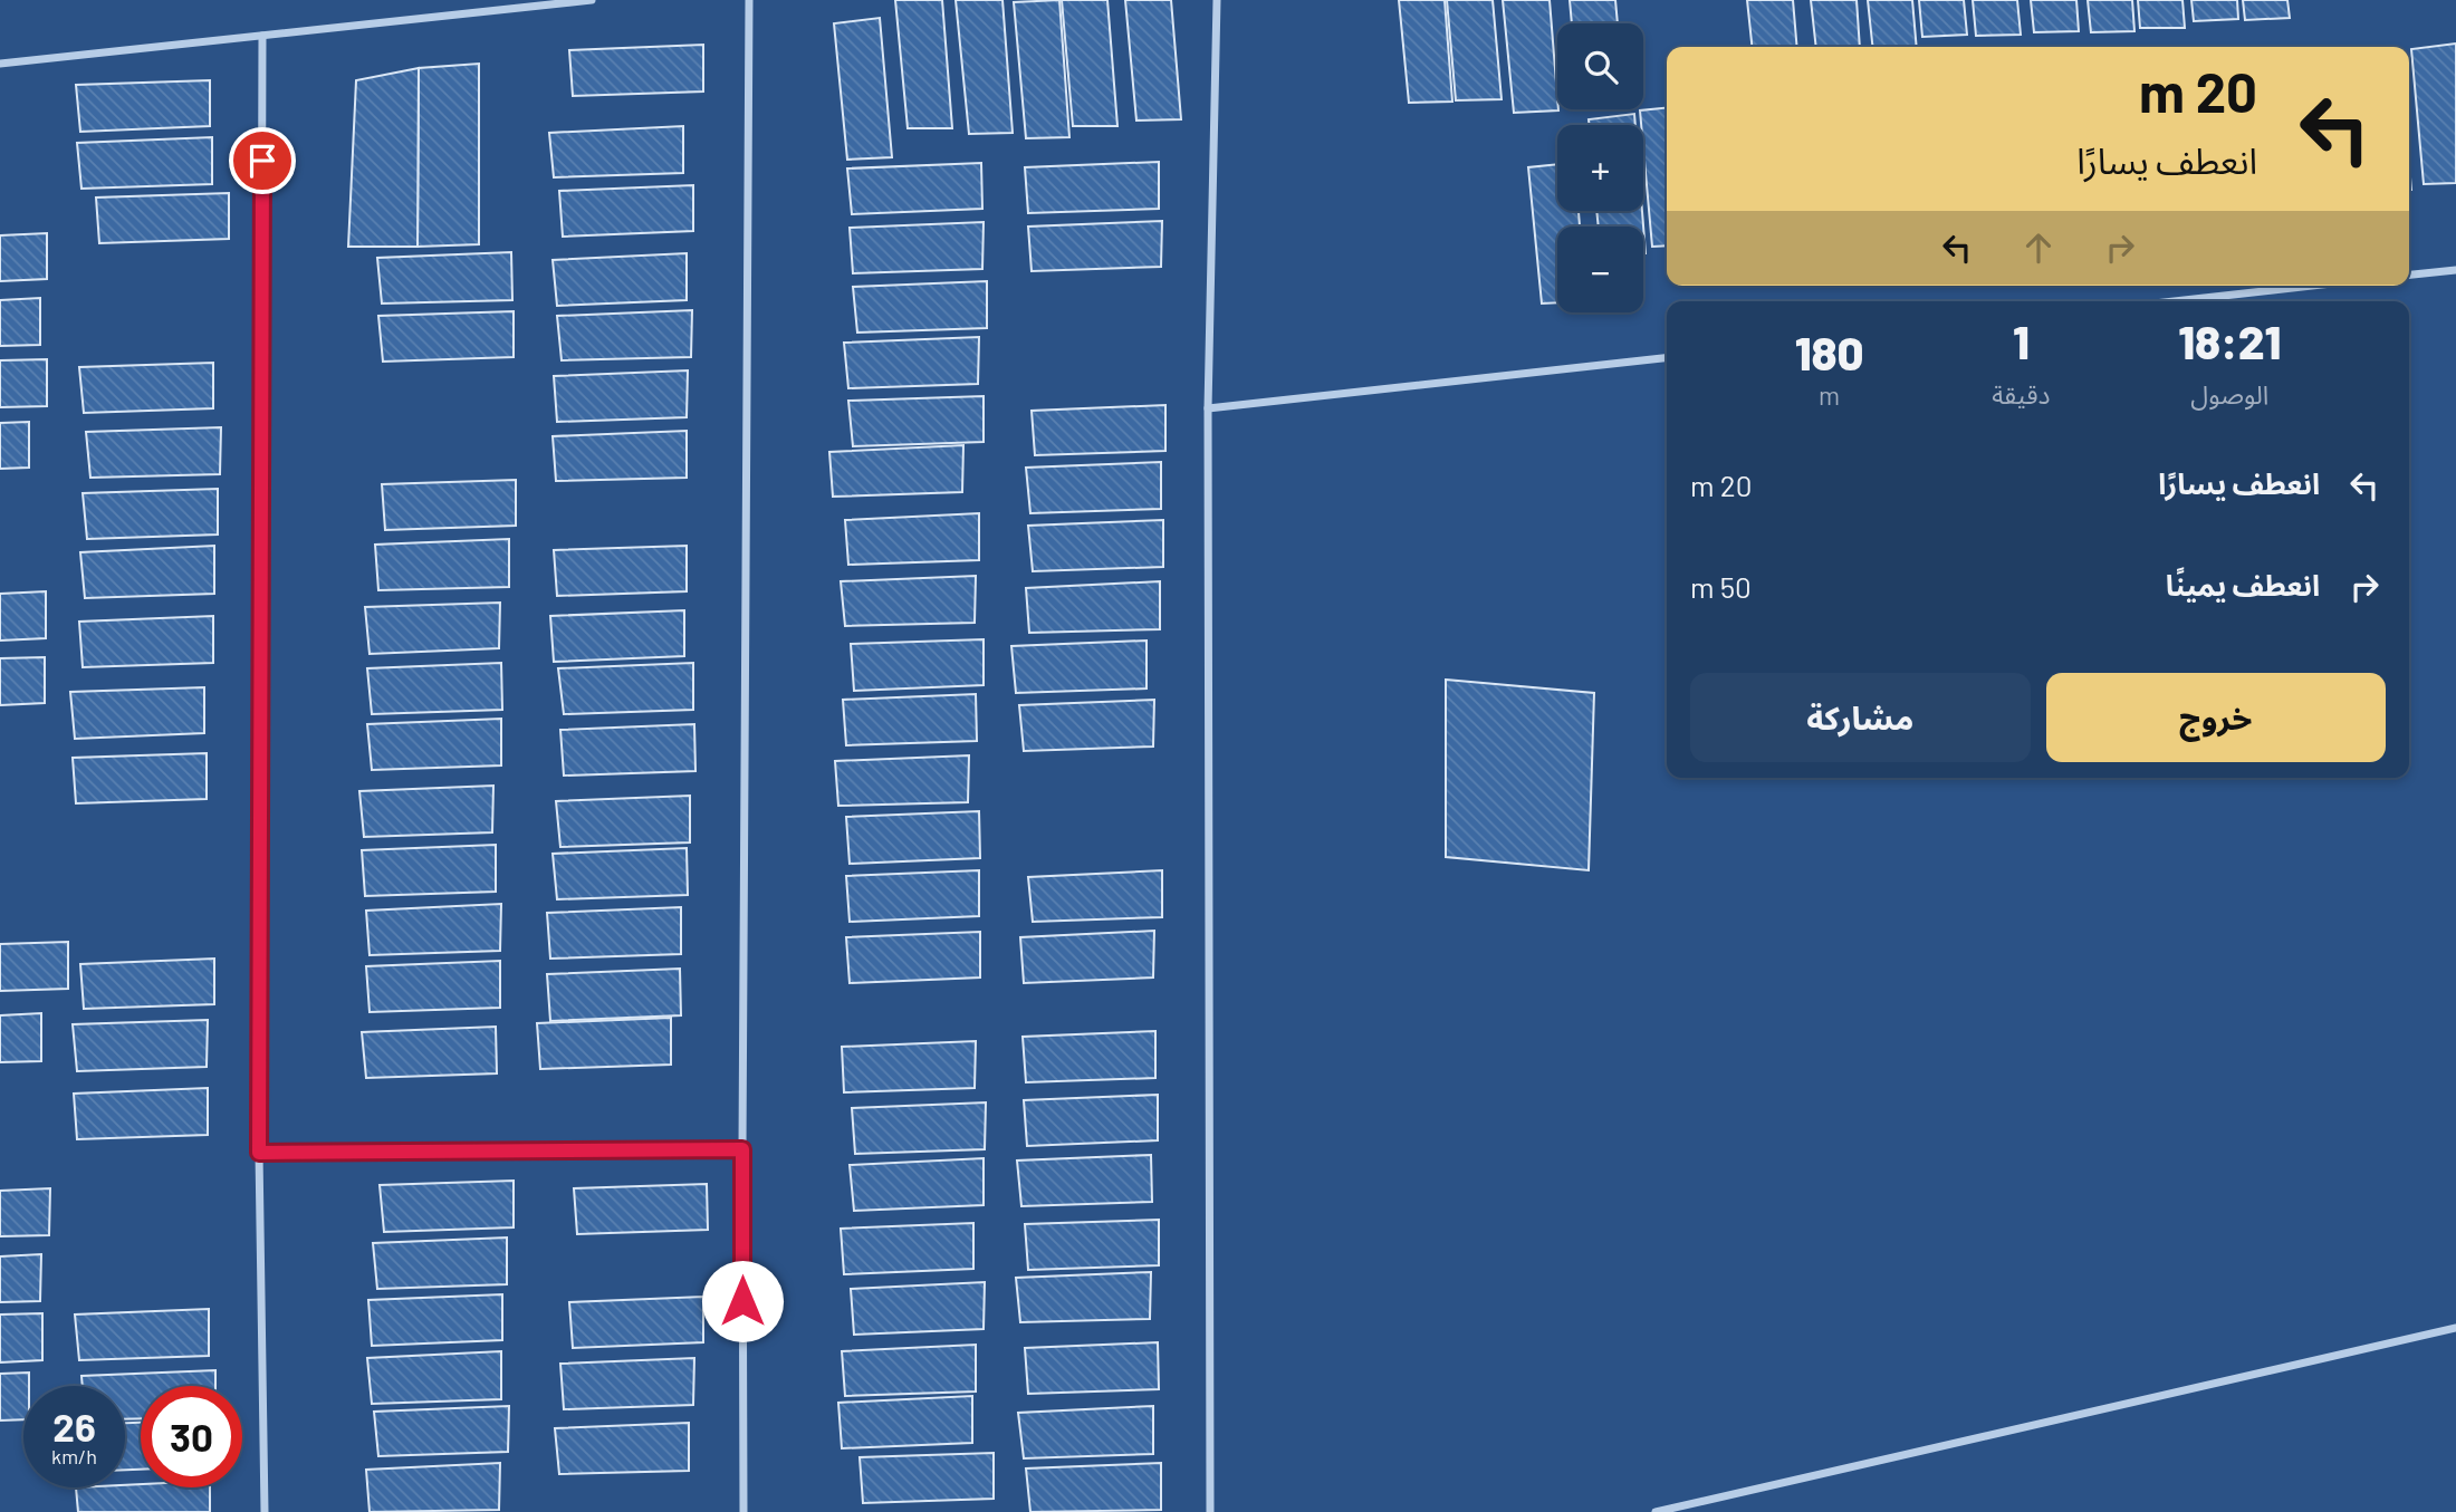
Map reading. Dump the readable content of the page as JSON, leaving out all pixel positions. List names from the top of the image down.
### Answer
{
  "page": {
    "map_buttons": ["+", "−"],
    "turn": ["20 m", "انعطف يسارًا"],
    "eta": [
      "18:21",
      "الوصول",
      "1",
      "دقيقة",
      "180",
      "m"
    ],
    "list": [
      {
        "name": "انعطف يسارًا",
        "value": "20 m"
      },
      {
        "name": "انعطف يمينًا",
        "value": "50 m"
      }
    ],
    "buttons": ["خروج", "مشاركة"],
    "speed": "26 km/h",
    "limit": "30"
  }
}
